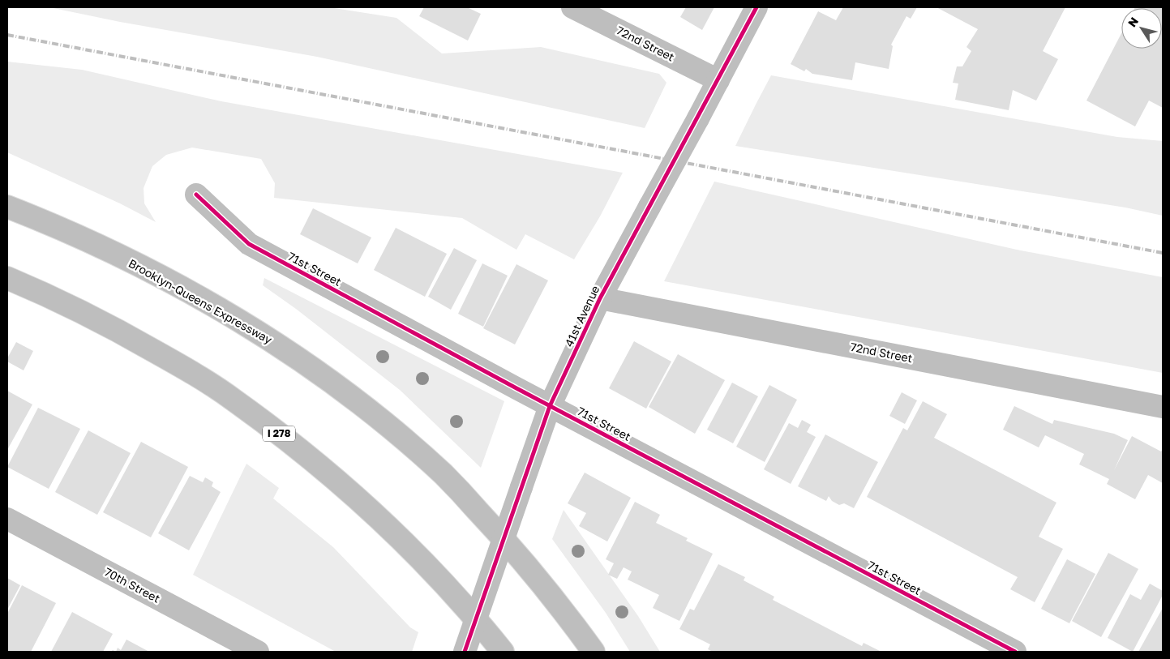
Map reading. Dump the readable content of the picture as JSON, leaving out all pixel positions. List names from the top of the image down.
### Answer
{
  "streets": {
    "main road": [
      "72nd Street",
      "71st Street",
      "Brooklyn-Queens Expressway",
      "41st Avenue",
      "I 278",
      "70th Street"
    ]
  },
  "crossings": [
    ["72nd Street", "41st Avenue"],
    ["71st Street", "41st Avenue"]
  ],
  "north": "top left"
}
